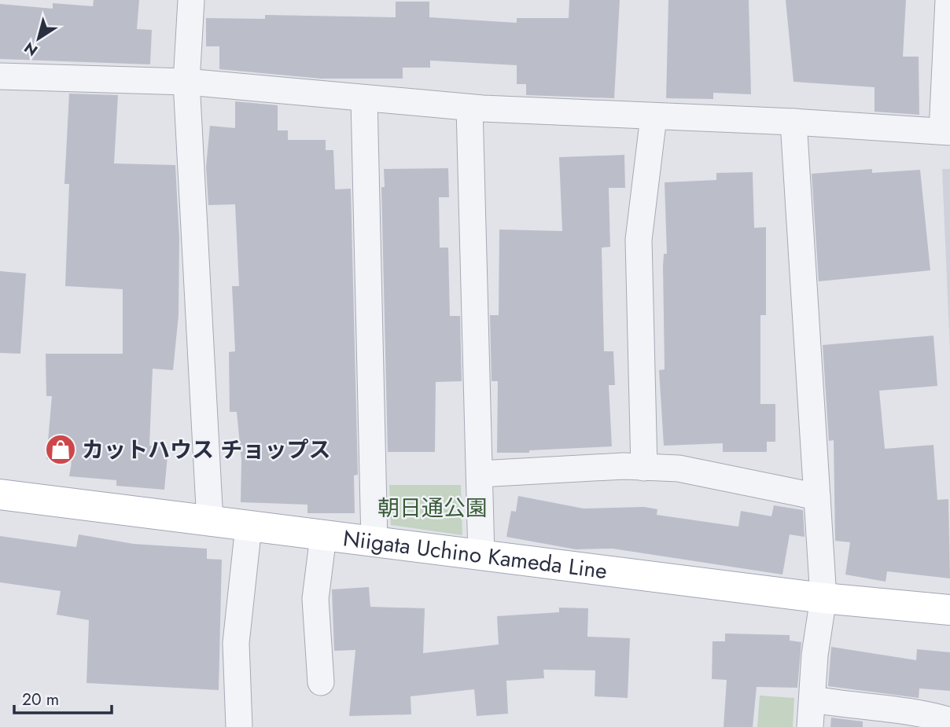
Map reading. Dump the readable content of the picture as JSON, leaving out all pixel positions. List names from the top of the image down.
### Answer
{
  "streets": {
    "main road": ["Niigata Uchino Kameda Line"]
  },
  "parks": ["朝日通公園"],
  "places": {
    "shop": ["カットハウス チョップス"]
  },
  "scale_bar": "20 m",
  "north": "bottom left"
}
